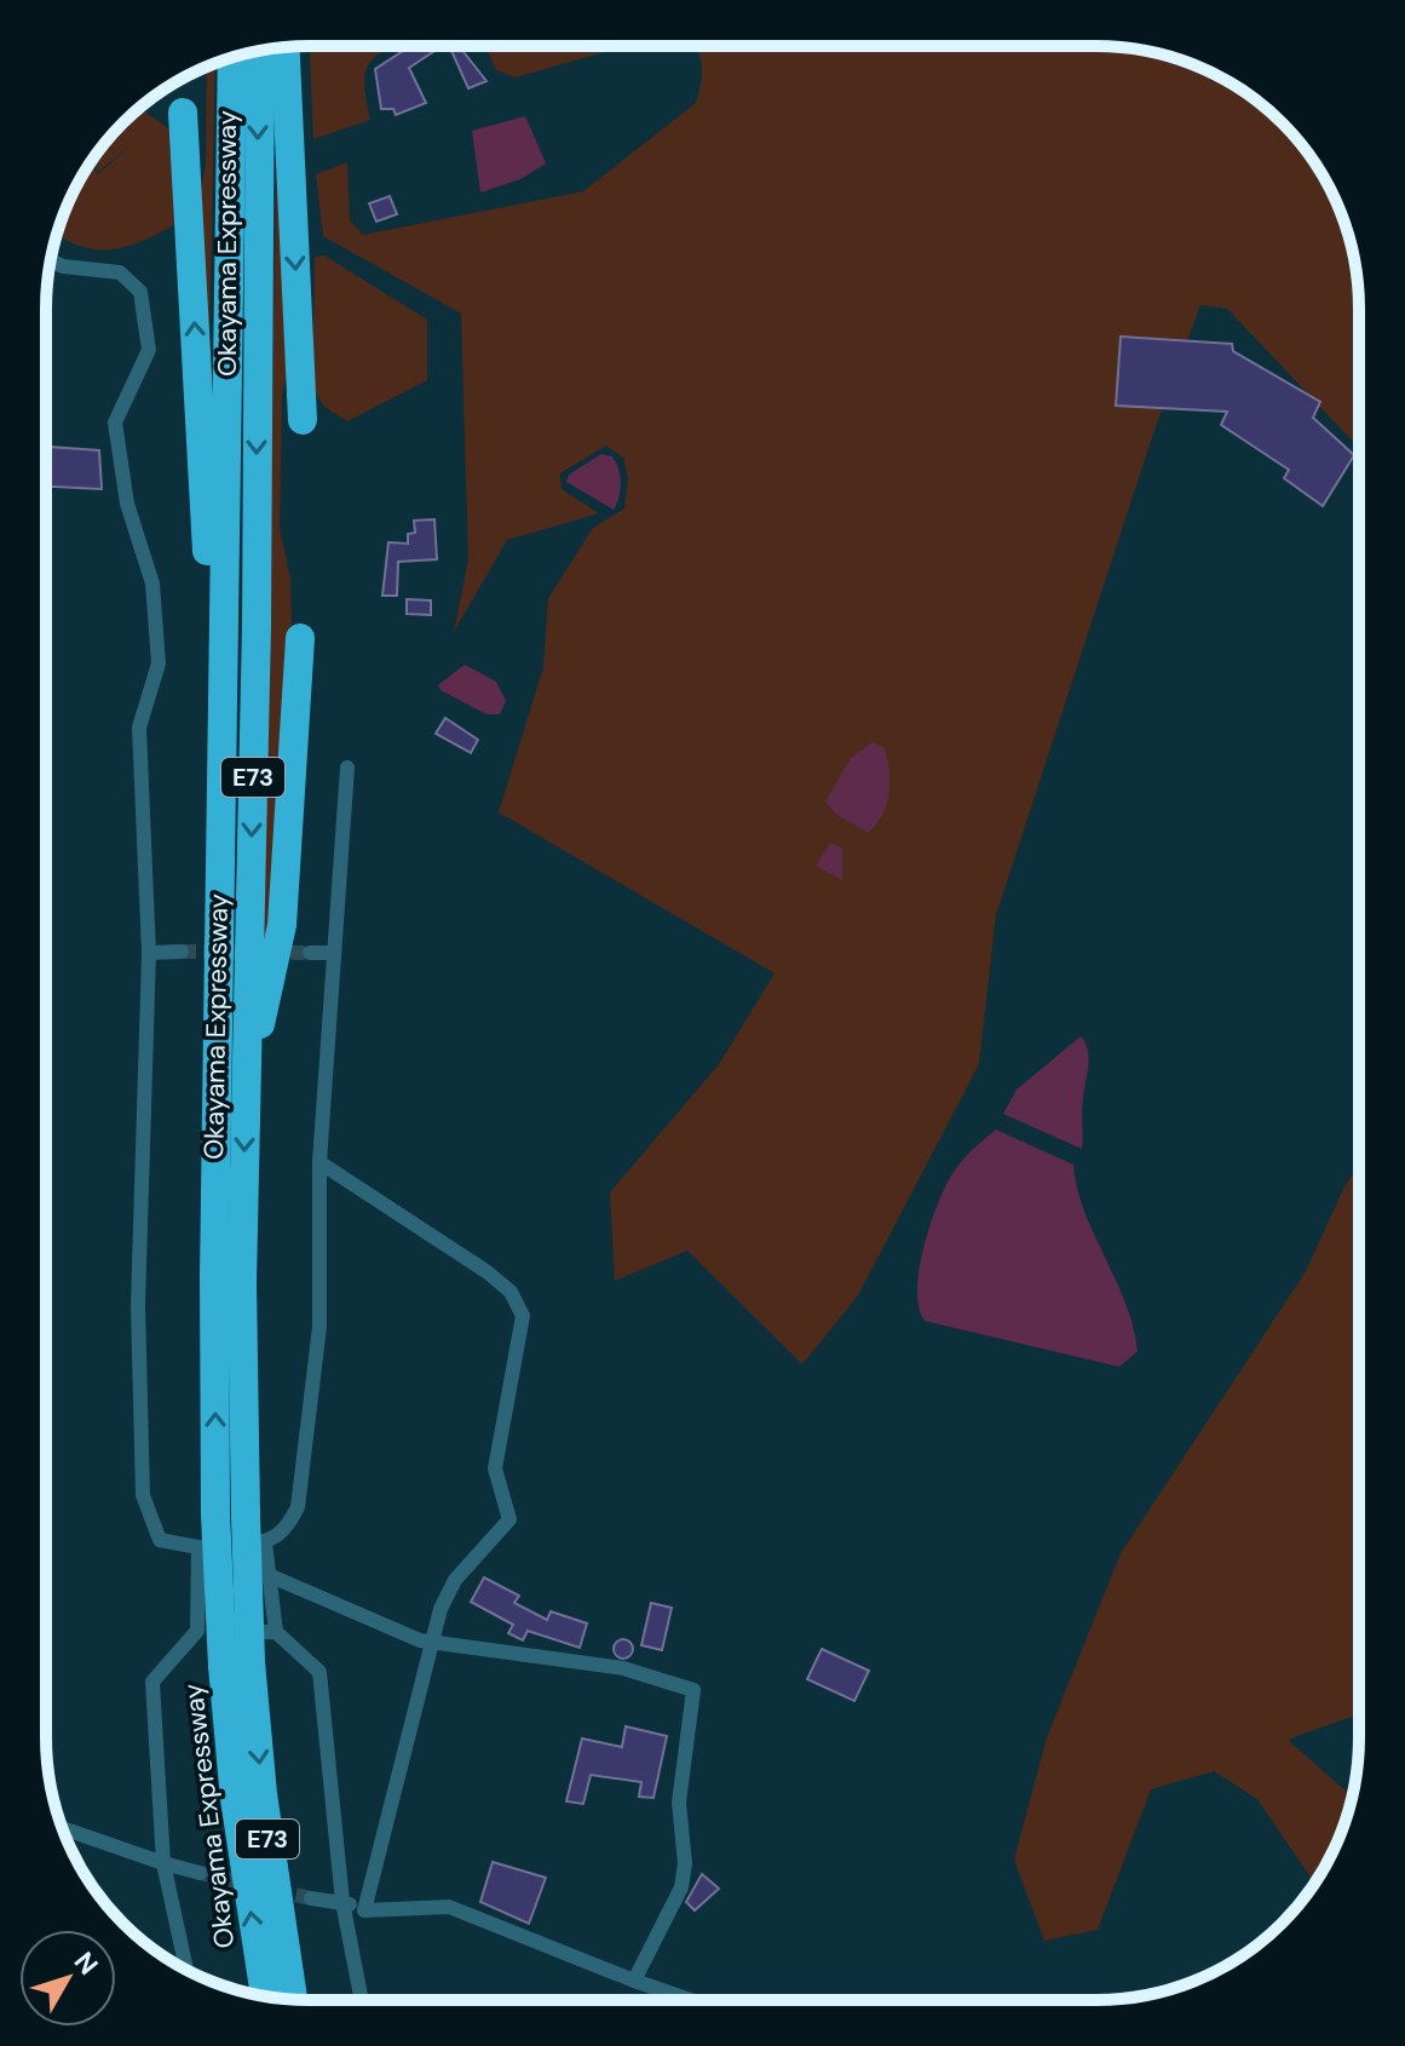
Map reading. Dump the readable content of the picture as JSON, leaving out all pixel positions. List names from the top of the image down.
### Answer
{
  "streets": {
    "highway": ["Okayama Expressway", "E73"]
  },
  "north": "top right"
}
